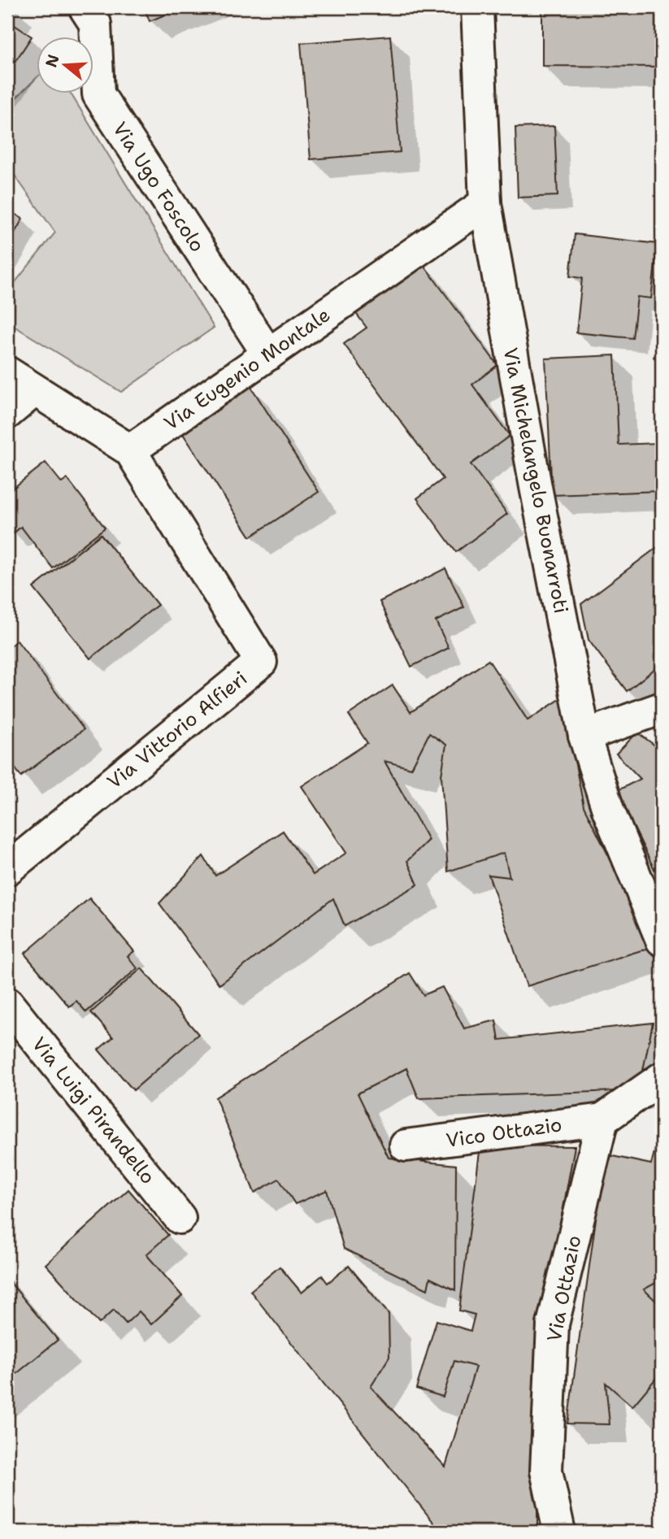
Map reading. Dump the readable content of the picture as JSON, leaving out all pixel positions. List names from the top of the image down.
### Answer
{
  "streets": {
    "street": [
      "Via Ugo Foscolo",
      "Via Eugenio Montale",
      "Via Michelangelo Buonarroti",
      "Via Vittorio Alfieri",
      "Via Luigi Pirandello",
      "Vico Ottazio",
      "Via Ottazio"
    ]
  },
  "crossings": [
    ["Via Ugo Foscolo", "Via Eugenio Montale"],
    ["Via Eugenio Montale", "Via Michelangelo Buonarroti"],
    ["Via Eugenio Montale", "Via Vittorio Alfieri"],
    ["Vico Ottazio", "Via Ottazio"]
  ],
  "north": "left"
}
